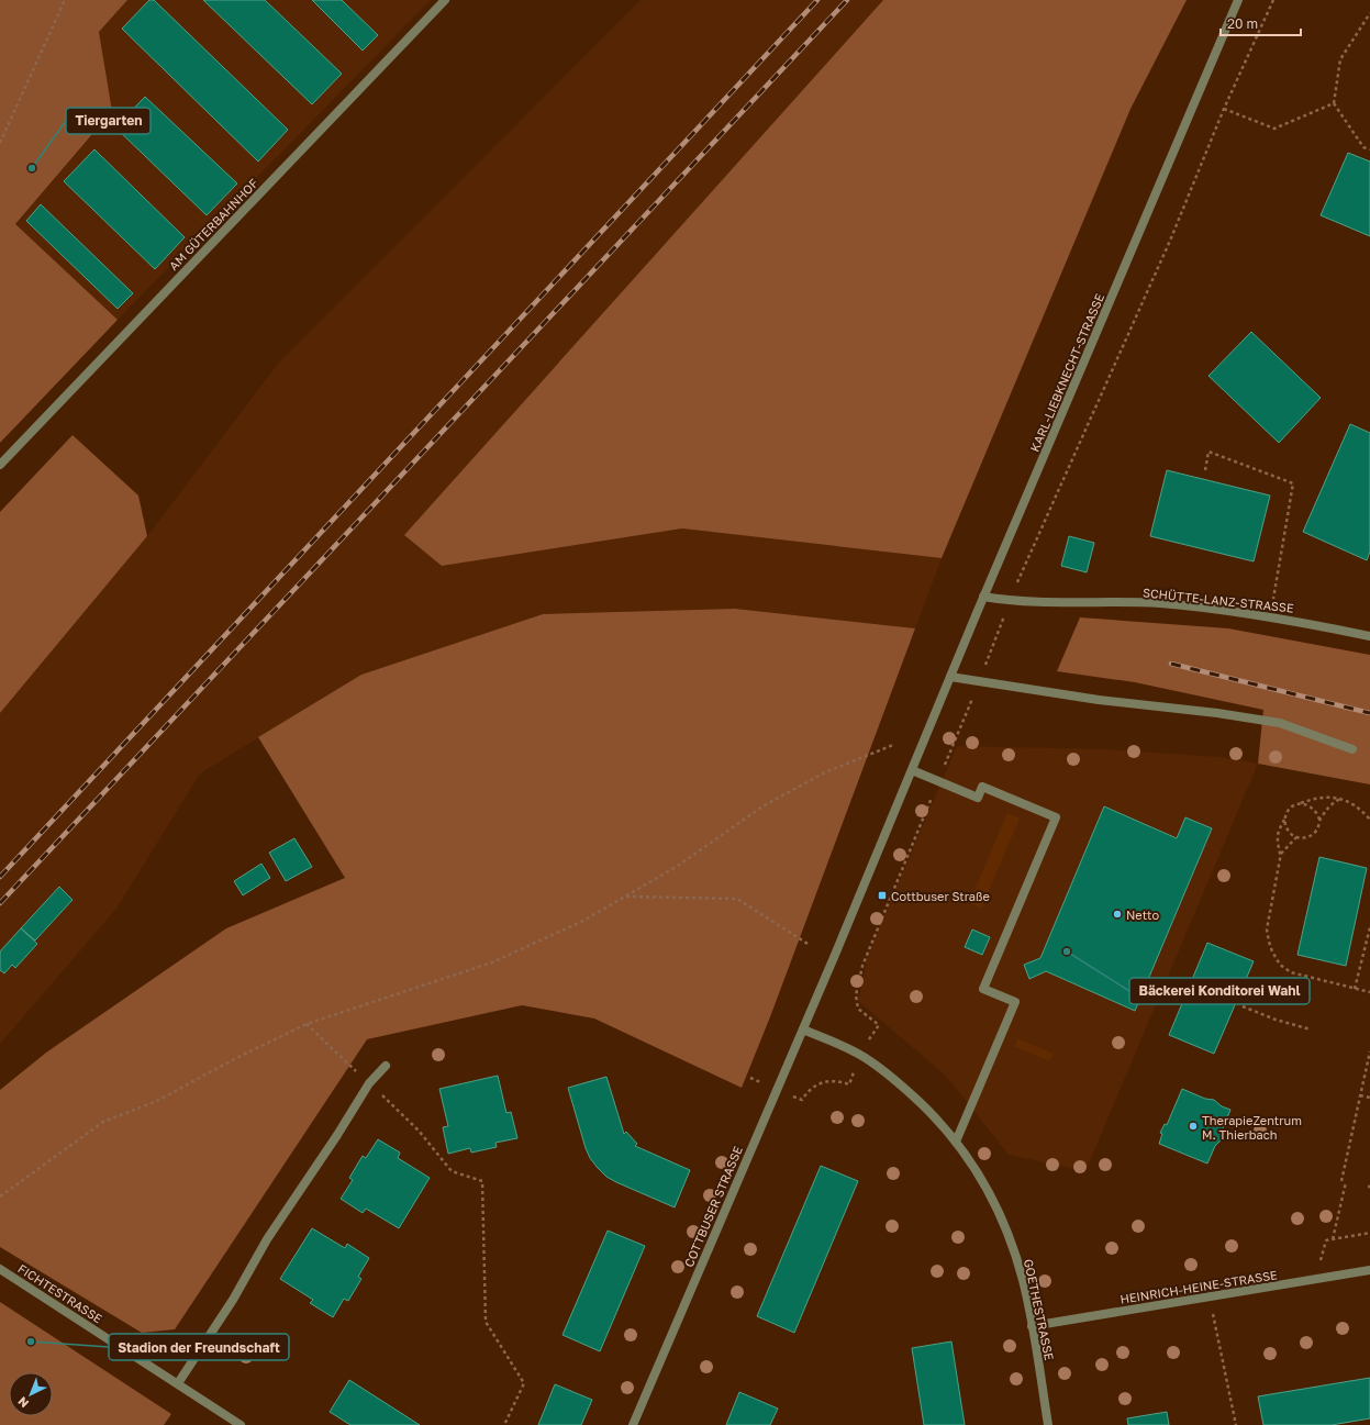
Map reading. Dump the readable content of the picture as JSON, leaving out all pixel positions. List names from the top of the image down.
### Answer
{
  "streets": {
    "street": [
      "AM GÜTERBAHNHOF",
      "KARL-LIEBKNECHT-STRASSE",
      "SCHÜTTE-LANZ-STRASSE",
      "COTTBUSER STRASSE",
      "HEINRICH-HEINE-STRASSE",
      "FICHTESTRASSE",
      "GOETHESTRASSE"
    ]
  },
  "crossings": [
    ["KARL-LIEBKNECHT-STRASSE", "SCHÜTTE-LANZ-STRASSE"],
    ["KARL-LIEBKNECHT-STRASSE", "COTTBUSER STRASSE"],
    ["COTTBUSER STRASSE", "GOETHESTRASSE"],
    ["HEINRICH-HEINE-STRASSE", "GOETHESTRASSE"]
  ],
  "places": {
    "other": [
      "Tiergarten",
      "Netto",
      "Bäckerei Konditorei Wahl",
      "TherapieZentrum M. Thierbach",
      "Stadion der Freundschaft"
    ],
    "transit": ["Cottbuser Straße"]
  },
  "scale_bar": "20 m",
  "north": "bottom left"
}
